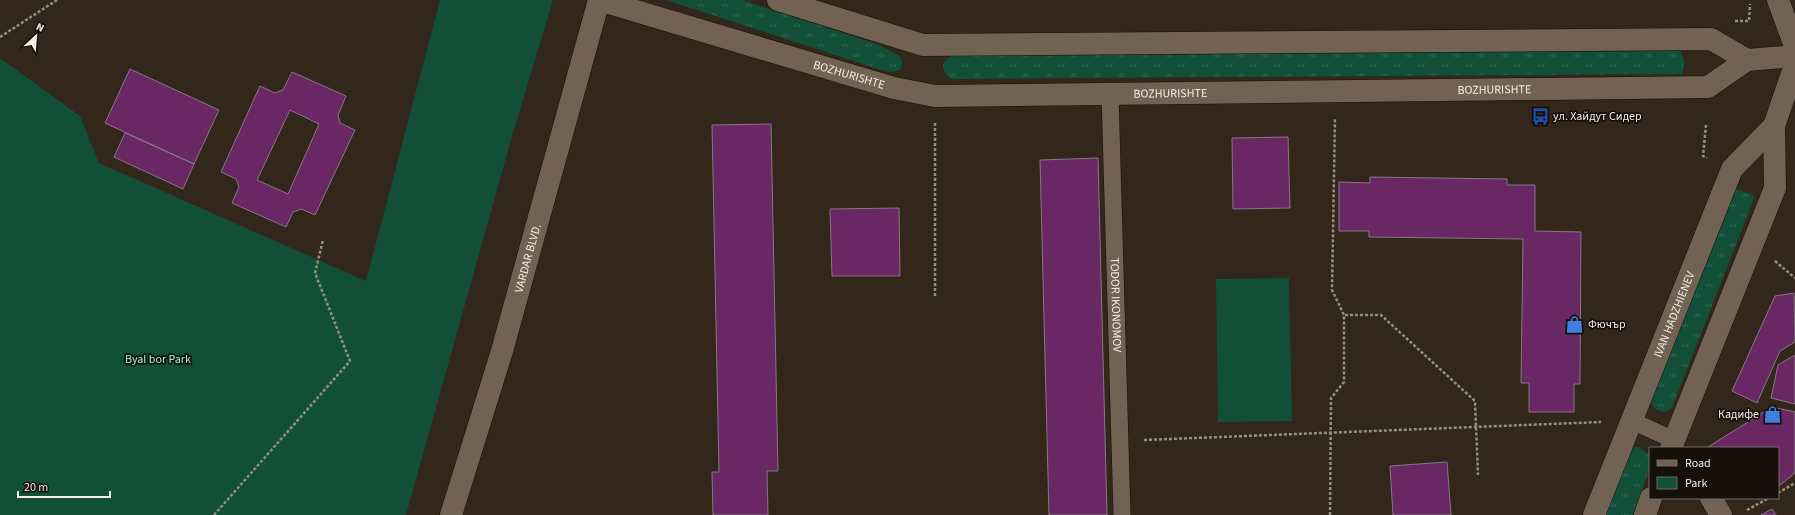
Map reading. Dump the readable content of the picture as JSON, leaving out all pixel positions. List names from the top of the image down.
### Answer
{
  "streets": {
    "street": ["BOZHURISHTE", "VARDAR BLVD.", "IVAN HADZHIENEV"],
    "lane": ["TODOR IKONOMOV"]
  },
  "crossings": [
    ["BOZHURISHTE", "VARDAR BLVD."],
    ["BOZHURISHTE", "TODOR IKONOMOV"]
  ],
  "parks": ["Byal bor Park"],
  "places": {
    "bus stop": ["ул. Хайдут Сидер"],
    "shop": ["Фючър", "Кадифе"]
  },
  "legend": ["Road", "Park"],
  "scale_bar": "20 m",
  "north": "top right"
}
